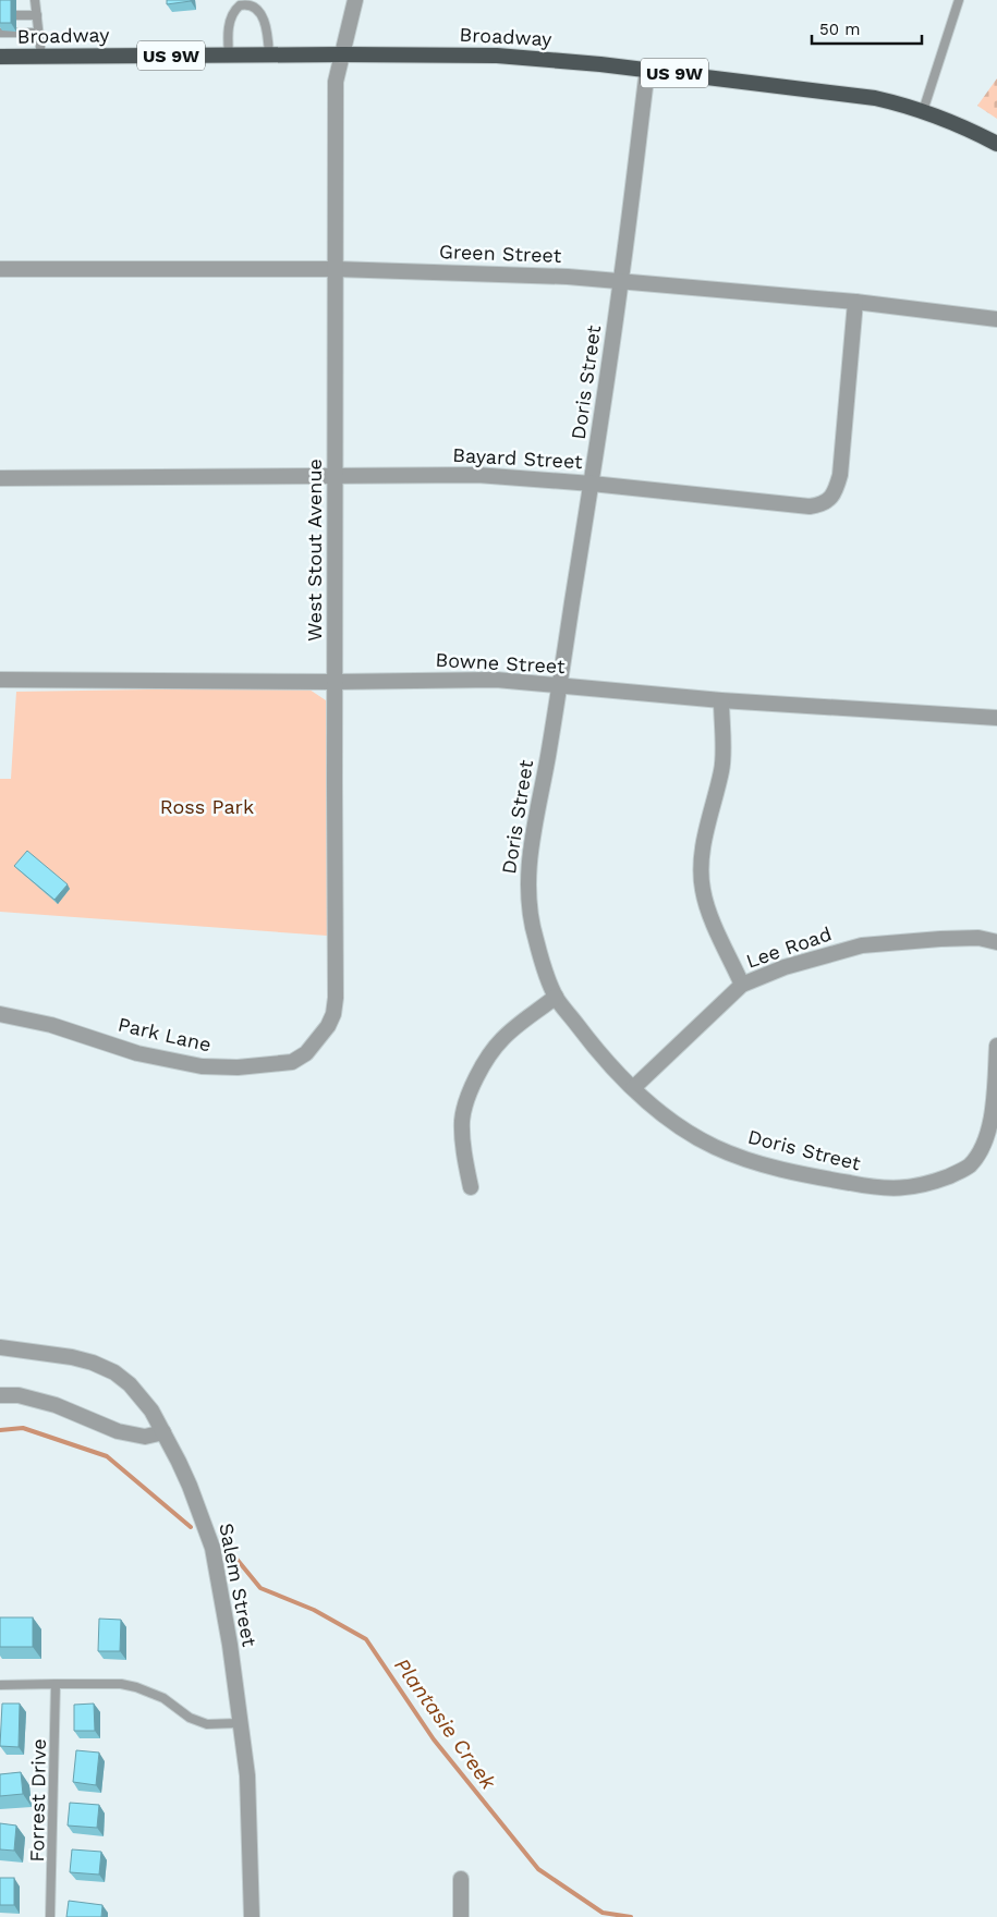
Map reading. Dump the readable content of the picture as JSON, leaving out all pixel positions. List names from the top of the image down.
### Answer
{
  "streets": {
    "highway": ["Broadway", "US 9W"],
    "street": [
      "Green Street",
      "Doris Street",
      "Bayard Street",
      "West Stout Avenue",
      "Bowne Street",
      "Lee Road",
      "Park Lane",
      "Salem Street"
    ],
    "lane": ["Forrest Drive"]
  },
  "crossings": [
    ["Broadway", "Doris Street"],
    ["Broadway", "West Stout Avenue"],
    ["Green Street", "Doris Street"],
    ["Green Street", "Bayard Street"],
    ["Green Street", "West Stout Avenue"],
    ["Doris Street", "Bayard Street"],
    ["Doris Street", "Bowne Street"],
    ["Doris Street", "Lee Road"],
    ["Bayard Street", "West Stout Avenue"],
    ["West Stout Avenue", "Bowne Street"],
    ["West Stout Avenue", "Park Lane"]
  ],
  "water": ["Plantasie Creek"],
  "parks": ["Ross Park"],
  "scale_bar": "50 m"
}
